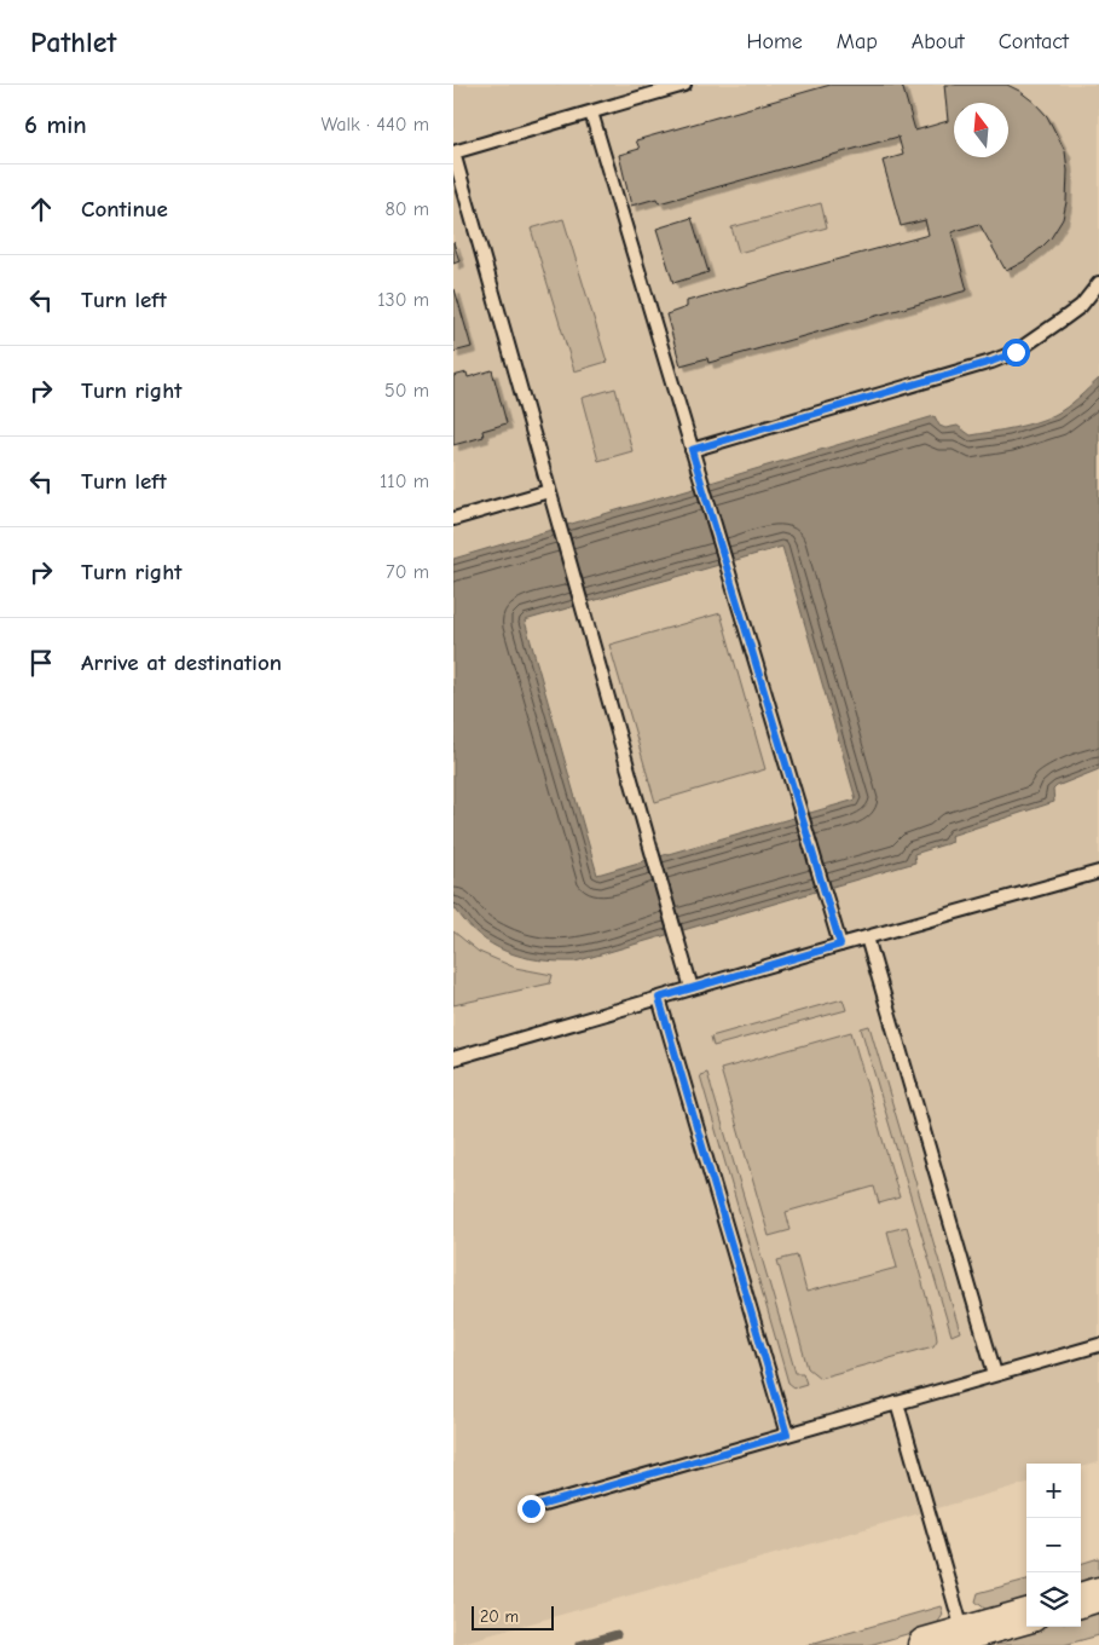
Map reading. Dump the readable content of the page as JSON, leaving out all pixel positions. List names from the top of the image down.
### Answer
{
  "scale_bar": "20 m",
  "north": "top",
  "page": {
    "header": "Pathlet",
    "nav": [
      "Home",
      "Map",
      "About",
      "Contact"
    ],
    "heading": ["6 min", "Walk · 440 m"],
    "list": [
      ["Continue", "80 m"],
      ["Turn left", "130 m"],
      ["Turn right", "50 m"],
      ["Turn left", "110 m"],
      ["Turn right", "70 m"],
      "Arrive at destination"
    ],
    "map_buttons": ["+", "−"],
    "scale": "20 m"
  }
}
